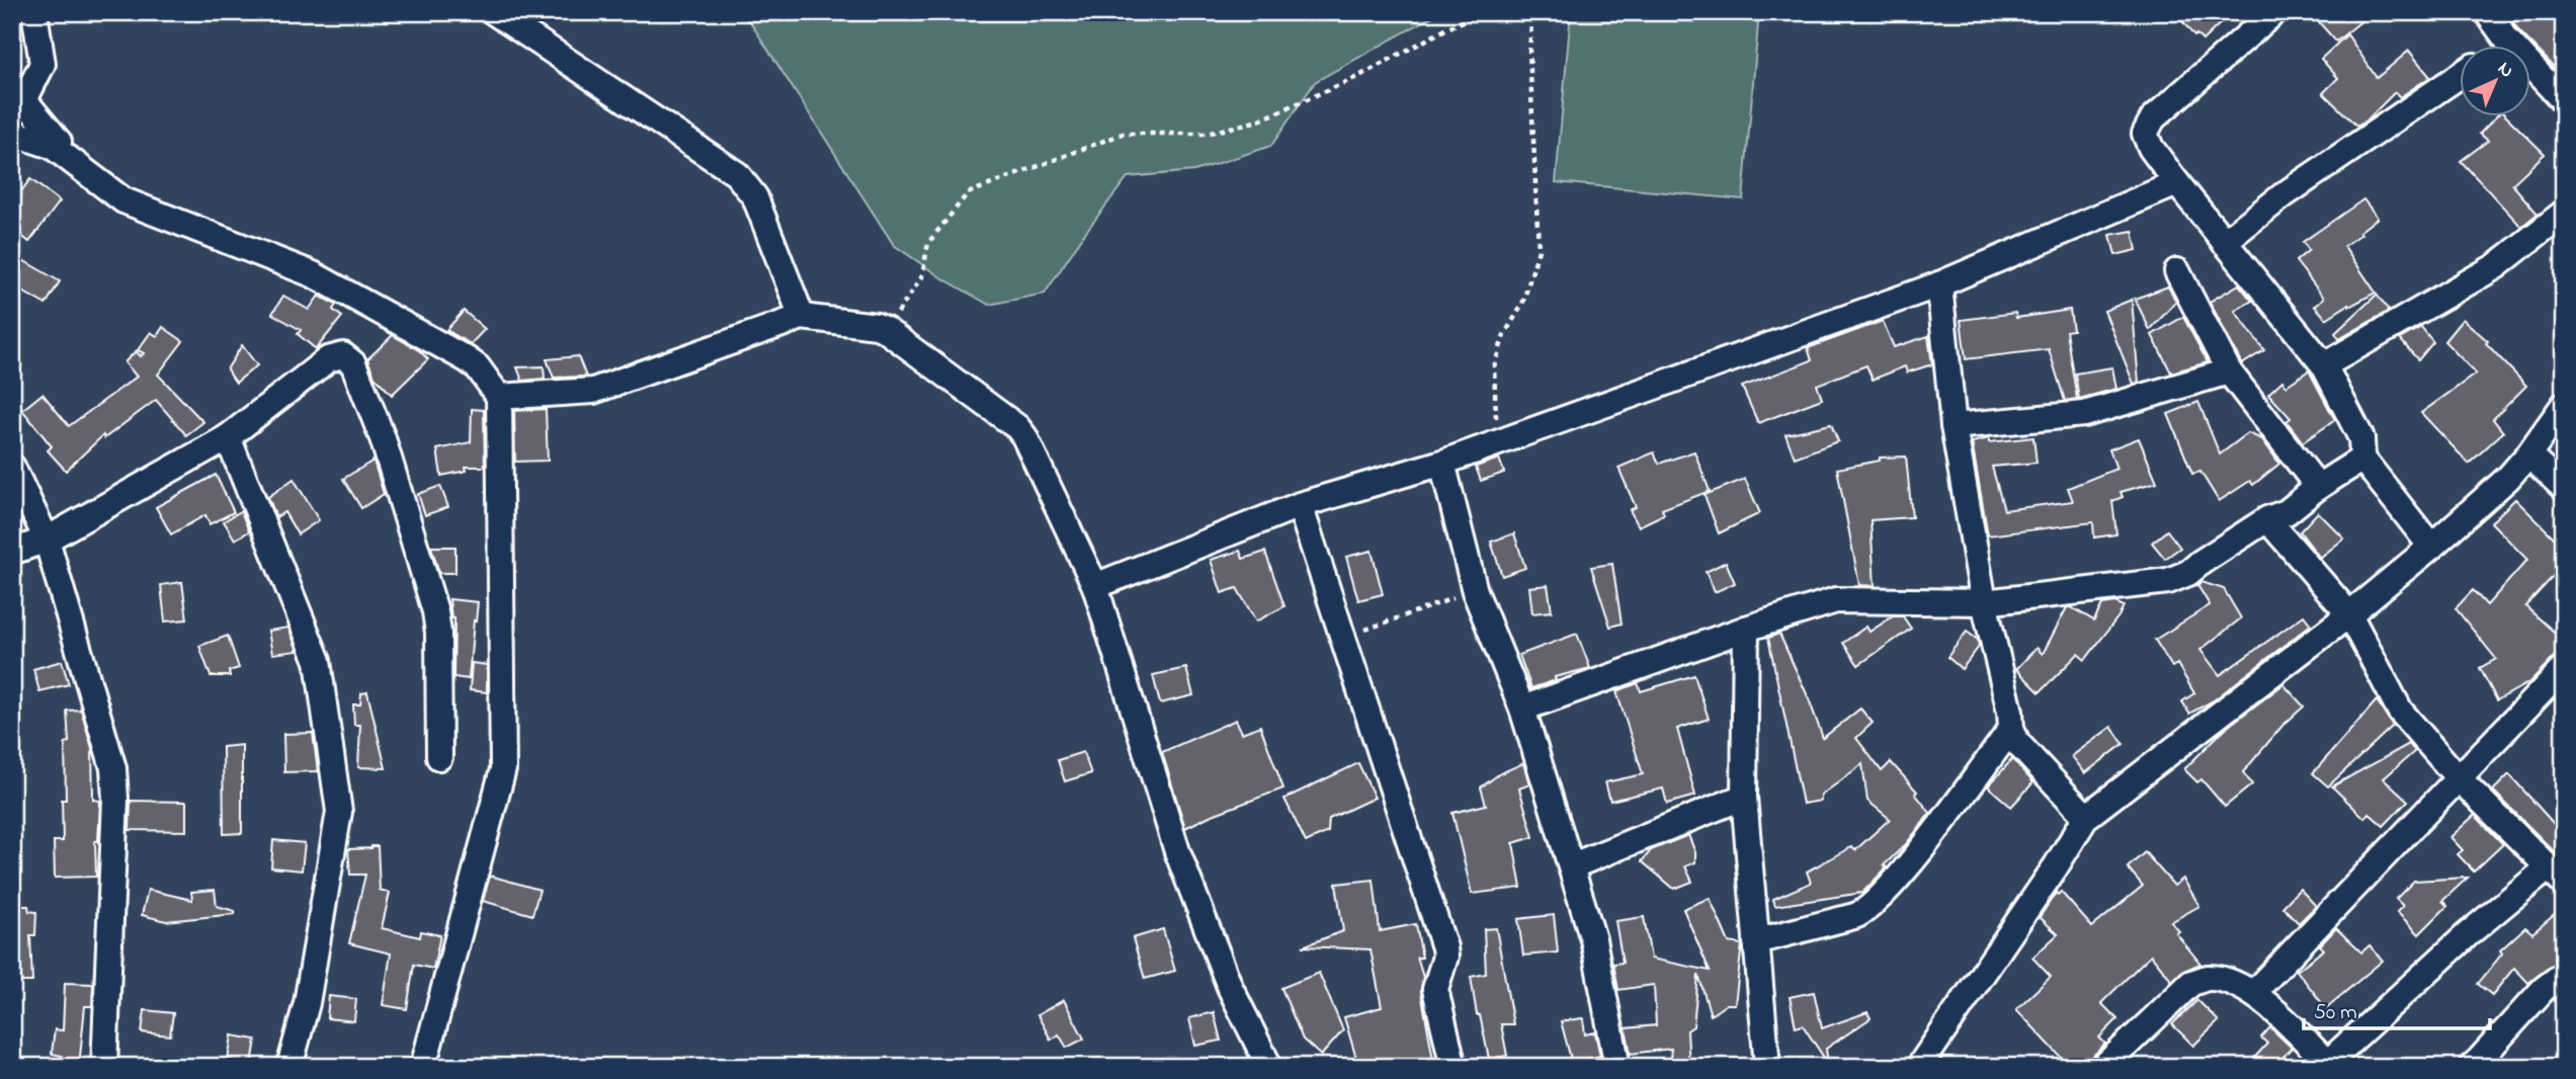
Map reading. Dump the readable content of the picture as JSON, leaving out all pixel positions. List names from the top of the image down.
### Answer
{
  "scale_bar": "50 m",
  "north": "top right"
}
